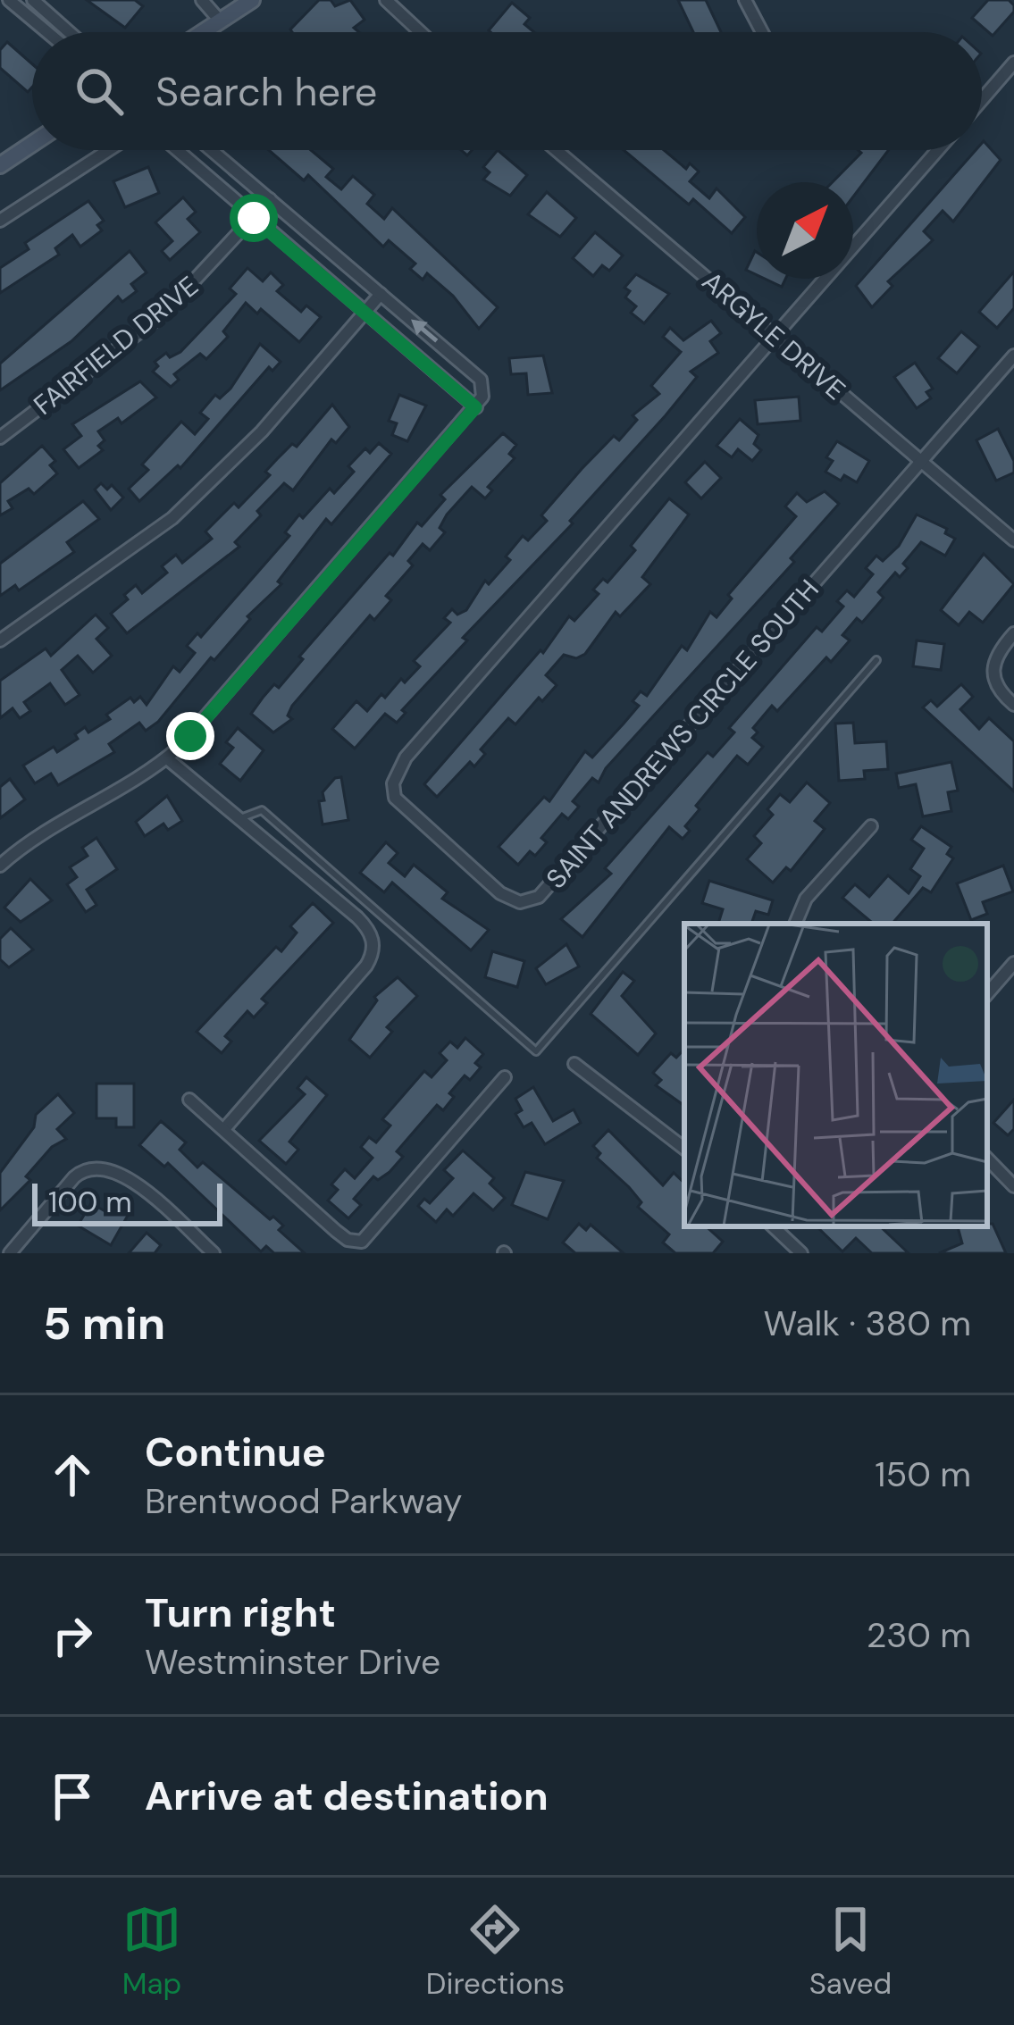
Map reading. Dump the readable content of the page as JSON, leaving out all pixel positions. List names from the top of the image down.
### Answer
{
  "streets": {
    "street": ["ARGYLE DRIVE", "FAIRFIELD DRIVE", "SAINT ANDREWS CIRCLE SOUTH"]
  },
  "crossings": [
    ["ARGYLE DRIVE", "SAINT ANDREWS CIRCLE SOUTH"]
  ],
  "scale_bar": "100 m",
  "north": "top right",
  "page": {
    "search": "Search here",
    "scale": "100 m",
    "heading": ["5 min", "Walk · 380 m"],
    "list": [
      ["Continue", "Brentwood Parkway", "150 m"],
      ["Turn right", "Westminster Drive", "230 m"],
      "Arrive at destination"
    ],
    "nav": ["Map", "Directions", "Saved"]
  }
}
